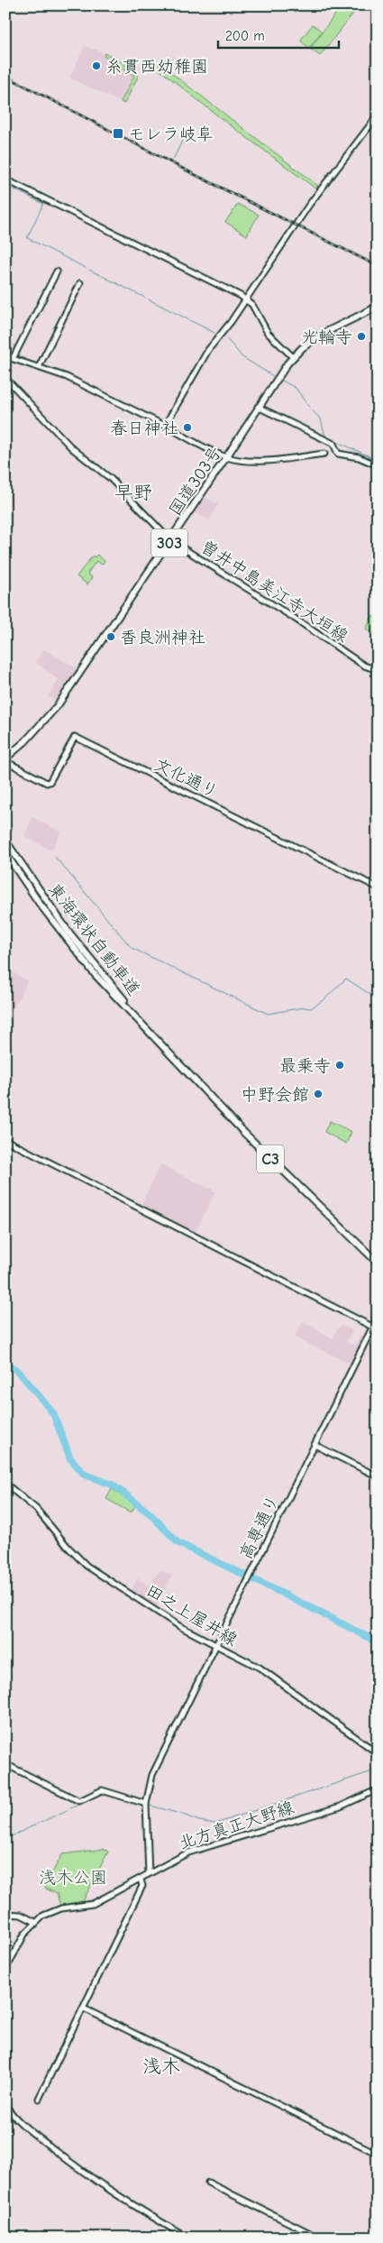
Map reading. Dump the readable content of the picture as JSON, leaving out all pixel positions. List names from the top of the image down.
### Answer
{
  "streets": {
    "highway": [
      "国道303号",
      "303",
      "東海環状自動車道",
      "C3"
    ],
    "street": [
      "曽井中島美江寺大垣線",
      "文化通り",
      "高専通り",
      "田之上屋井線",
      "北方真正大野線"
    ]
  },
  "crossings": [
    ["国道303号", "曽井中島美江寺大垣線"],
    ["国道303号", "文化通り"],
    ["高専通り", "田之上屋井線"],
    ["高専通り", "北方真正大野線"]
  ],
  "districts": ["早野", "浅木"],
  "parks": ["浅木公園"],
  "places": {
    "other": [
      "糸貫西幼稚園",
      "光輪寺",
      "春日神社",
      "香良洲神社",
      "最乗寺",
      "中野会館"
    ],
    "transit": ["モレラ岐阜"]
  },
  "scale_bar": "200 m"
}
